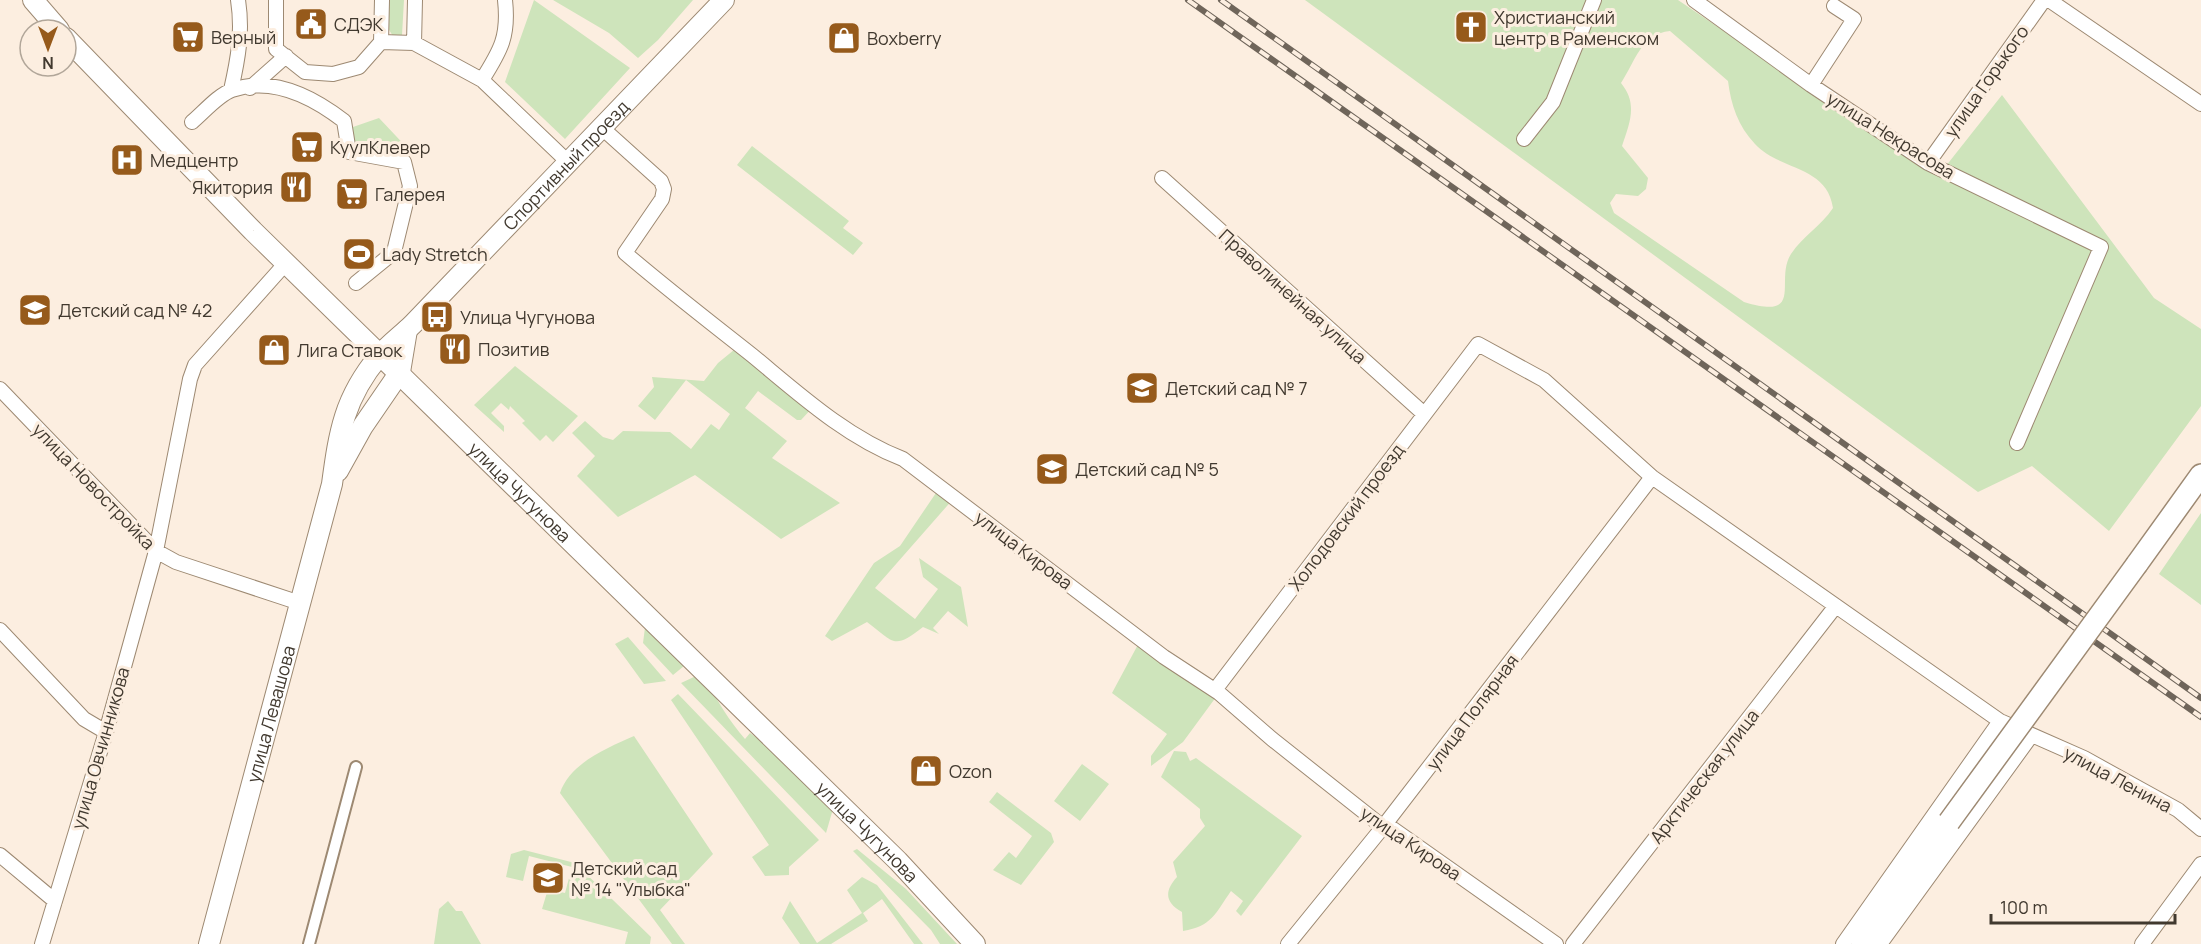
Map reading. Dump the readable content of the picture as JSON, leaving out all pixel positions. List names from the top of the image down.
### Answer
{
  "streets": {
    "main road": ["Спортивный проезд", "улица Чугунова", "улица Левашова"],
    "street": [
      "улица Горького",
      "улица Некрасова",
      "Праволинейная улица",
      "улица Новостройка",
      "Холодовский проезд",
      "улица Кирова",
      "улица Полярная",
      "улица Овчинникова",
      "Арктическая улица",
      "улица Ленина"
    ]
  },
  "crossings": [
    ["улица Горького", "улица Некрасова"],
    ["Спортивный проезд", "улица Чугунова"],
    ["Спортивный проезд", "улица Кирова"],
    ["Спортивный проезд", "улица Левашова"],
    ["Праволинейная улица", "Холодовский проезд"],
    ["улица Новостройка", "улица Левашова"],
    ["улица Новостройка", "улица Овчинникова"],
    ["улица Чугунова", "улица Левашова"],
    ["улица Чугунова", "улица Овчинникова"],
    ["Холодовский проезд", "улица Кирова"],
    ["Холодовский проезд", "улица Ленина"],
    ["улица Кирова", "улица Полярная"],
    ["улица Полярная", "улица Ленина"],
    ["Арктическая улица", "улица Ленина"]
  ],
  "places": {
    "public building": ["СДЭК"],
    "church": ["Христианский центр в Раменском"],
    "supermarket": ["Верный", "КуулКлевер", "Галерея"],
    "shop": ["Boxberry", "Лига Ставок", "Ozon"],
    "hospital": ["Медцентр"],
    "restaurant": ["Якитория", "Позитив"],
    "sports": ["Lady Stretch"],
    "school or university": [
      "Детский сад № 42",
      "Детский сад № 7",
      "Детский сад № 5",
      "Детский сад № 14 \"Улыбка\""
    ],
    "bus stop": ["Улица Чугунова"]
  },
  "scale_bar": "100 m",
  "north": "bottom"
}
